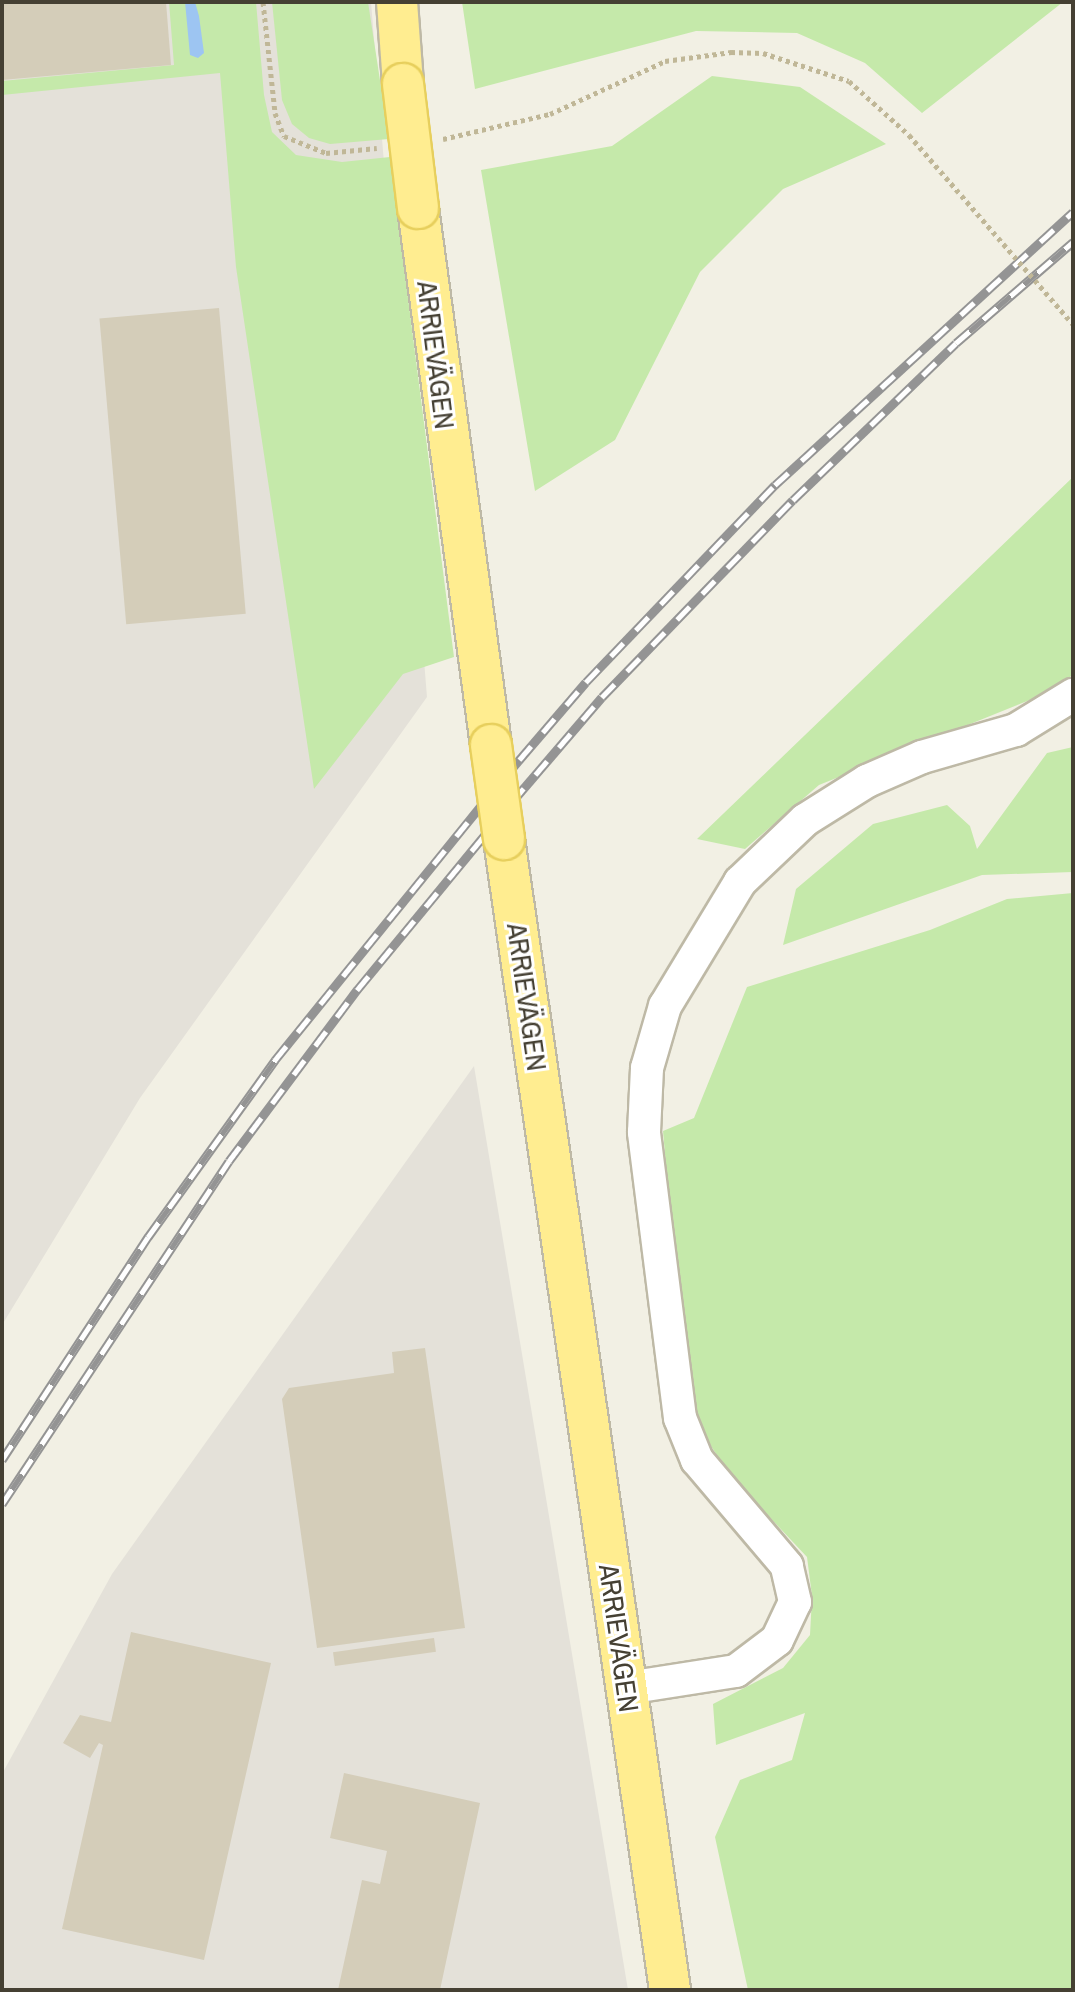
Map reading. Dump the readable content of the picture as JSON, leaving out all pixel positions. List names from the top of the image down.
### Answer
{
  "streets": {
    "main road": ["ARRIEVÄGEN"]
  }
}
